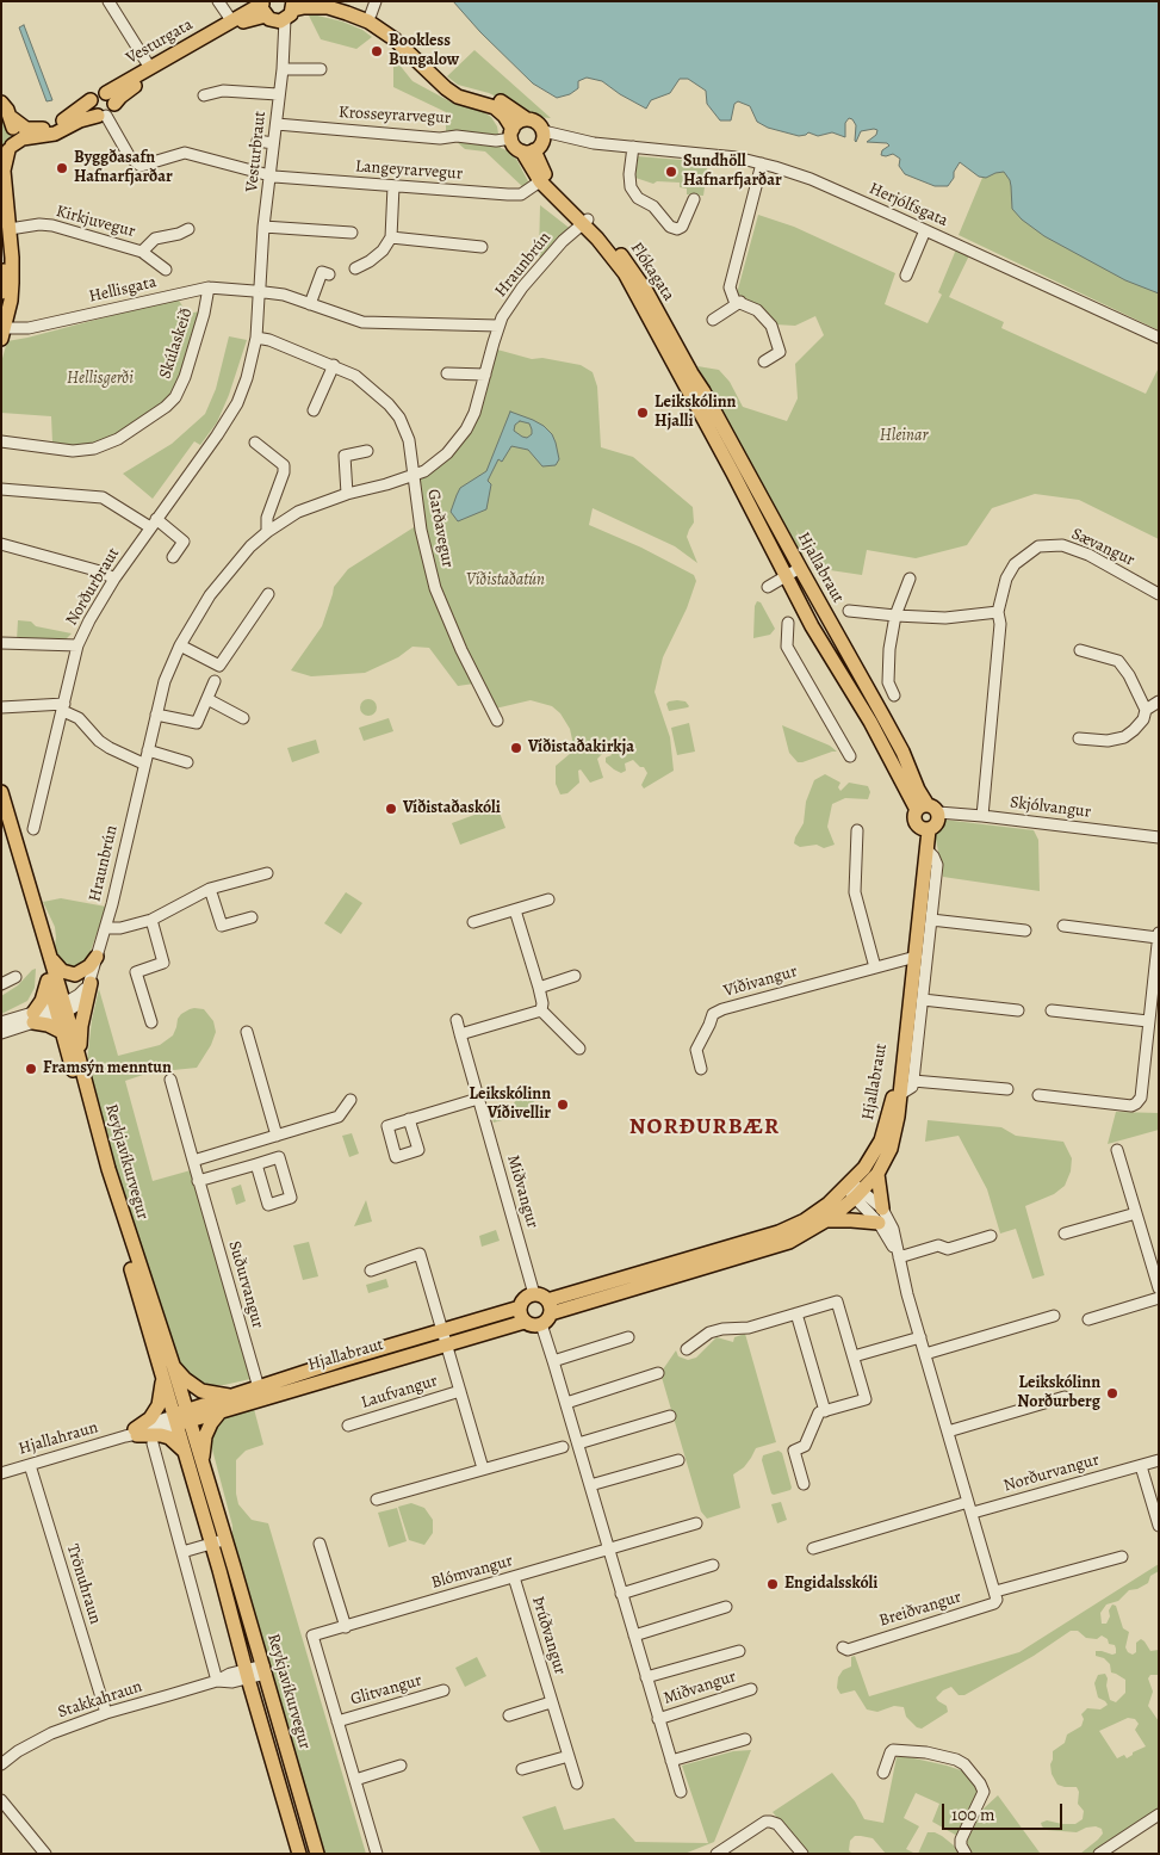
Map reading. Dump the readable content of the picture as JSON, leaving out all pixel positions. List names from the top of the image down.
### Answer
{
  "streets": {
    "main road": [
      "Vesturgata",
      "Flókagata",
      "Hjallabraut",
      "Reykjavíkurvegur"
    ],
    "street": [
      "Krosseyrarvegur",
      "Vesturbraut",
      "Langeyrarvegur",
      "Herjólfsgata",
      "Kirkjuvegur",
      "Hraunbrún",
      "Hellisgata",
      "Skúlaskeið",
      "Garðavegur",
      "Sævangur",
      "Norðurbraut",
      "Skjólvangur",
      "Víðivangur",
      "Miðvangur",
      "Suðurvangur",
      "Laufvangur",
      "Hjallahraun",
      "Norðurvangur",
      "Blómvangur",
      "Trönuhraun",
      "Breiðvangur",
      "Þrúðvangur",
      "Glitvangur",
      "Stakkahraun"
    ]
  },
  "crossings": [
    ["Vesturgata", "Langeyrarvegur"],
    ["Krosseyrarvegur", "Vesturbraut"],
    ["Krosseyrarvegur", "Herjólfsgata"],
    ["Vesturbraut", "Langeyrarvegur"],
    ["Vesturbraut", "Hellisgata"],
    ["Vesturbraut", "Garðavegur"],
    ["Vesturbraut", "Norðurbraut"],
    ["Hraunbrún", "Flókagata"],
    ["Hraunbrún", "Hellisgata"],
    ["Hraunbrún", "Garðavegur"],
    ["Flókagata", "Hjallabraut"],
    ["Hellisgata", "Skúlaskeið"],
    ["Garðavegur", "Norðurbraut"],
    ["Sævangur", "Skjólvangur"],
    ["Hjallabraut", "Skjólvangur"],
    ["Hjallabraut", "Víðivangur"],
    ["Hjallabraut", "Reykjavíkurvegur"],
    ["Hjallabraut", "Miðvangur"],
    ["Hjallabraut", "Suðurvangur"],
    ["Hjallabraut", "Laufvangur"],
    ["Hjallabraut", "Hjallahraun"],
    ["Reykjavíkurvegur", "Hjallahraun"],
    ["Reykjavíkurvegur", "Stakkahraun"],
    ["Miðvangur", "Blómvangur"],
    ["Hjallahraun", "Trönuhraun"],
    ["Blómvangur", "Þrúðvangur"],
    ["Blómvangur", "Glitvangur"],
    ["Trönuhraun", "Stakkahraun"]
  ],
  "districts": ["NORÐURBÆR"],
  "parks": ["Hellisgerði", "Hleinar", "Víðistaðatún"],
  "places": [
    "Bookless Bungalow",
    "Byggðasafn Hafnarfjarðar",
    "Sundhöll Hafnarfjarðar",
    "Leikskólinn Hjalli",
    "Víðistaðakirkja",
    "Víðistaðaskóli",
    "Framsýn menntun",
    "Leikskólinn Víðivellir",
    "Leikskólinn Norðurberg",
    "Engidalsskóli"
  ],
  "scale_bar": "100 m"
}
